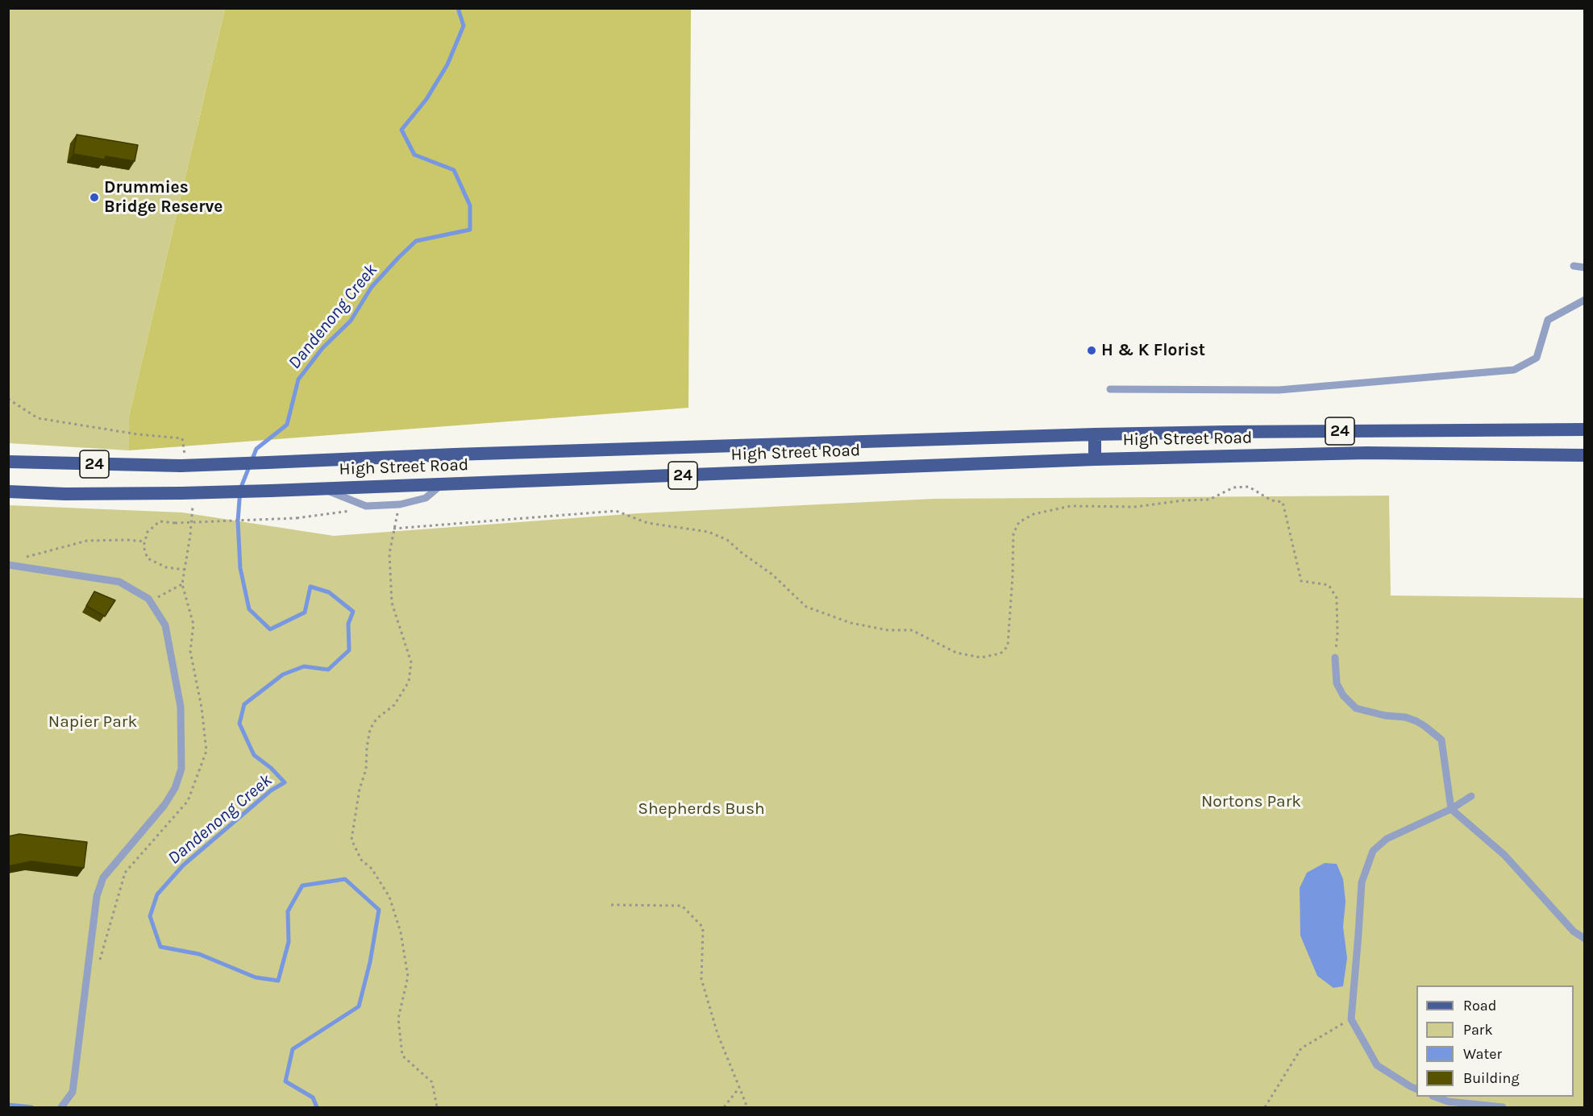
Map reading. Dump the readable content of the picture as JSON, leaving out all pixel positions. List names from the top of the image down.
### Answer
{
  "streets": {
    "main road": ["24", "High Street Road"]
  },
  "water": ["Dandenong Creek"],
  "parks": ["Napier Park", "Nortons Park", "Shepherds Bush"],
  "places": ["Drummies Bridge Reserve", "H & K Florist"],
  "legend": [
    "Road",
    "Park",
    "Water",
    "Building"
  ]
}
